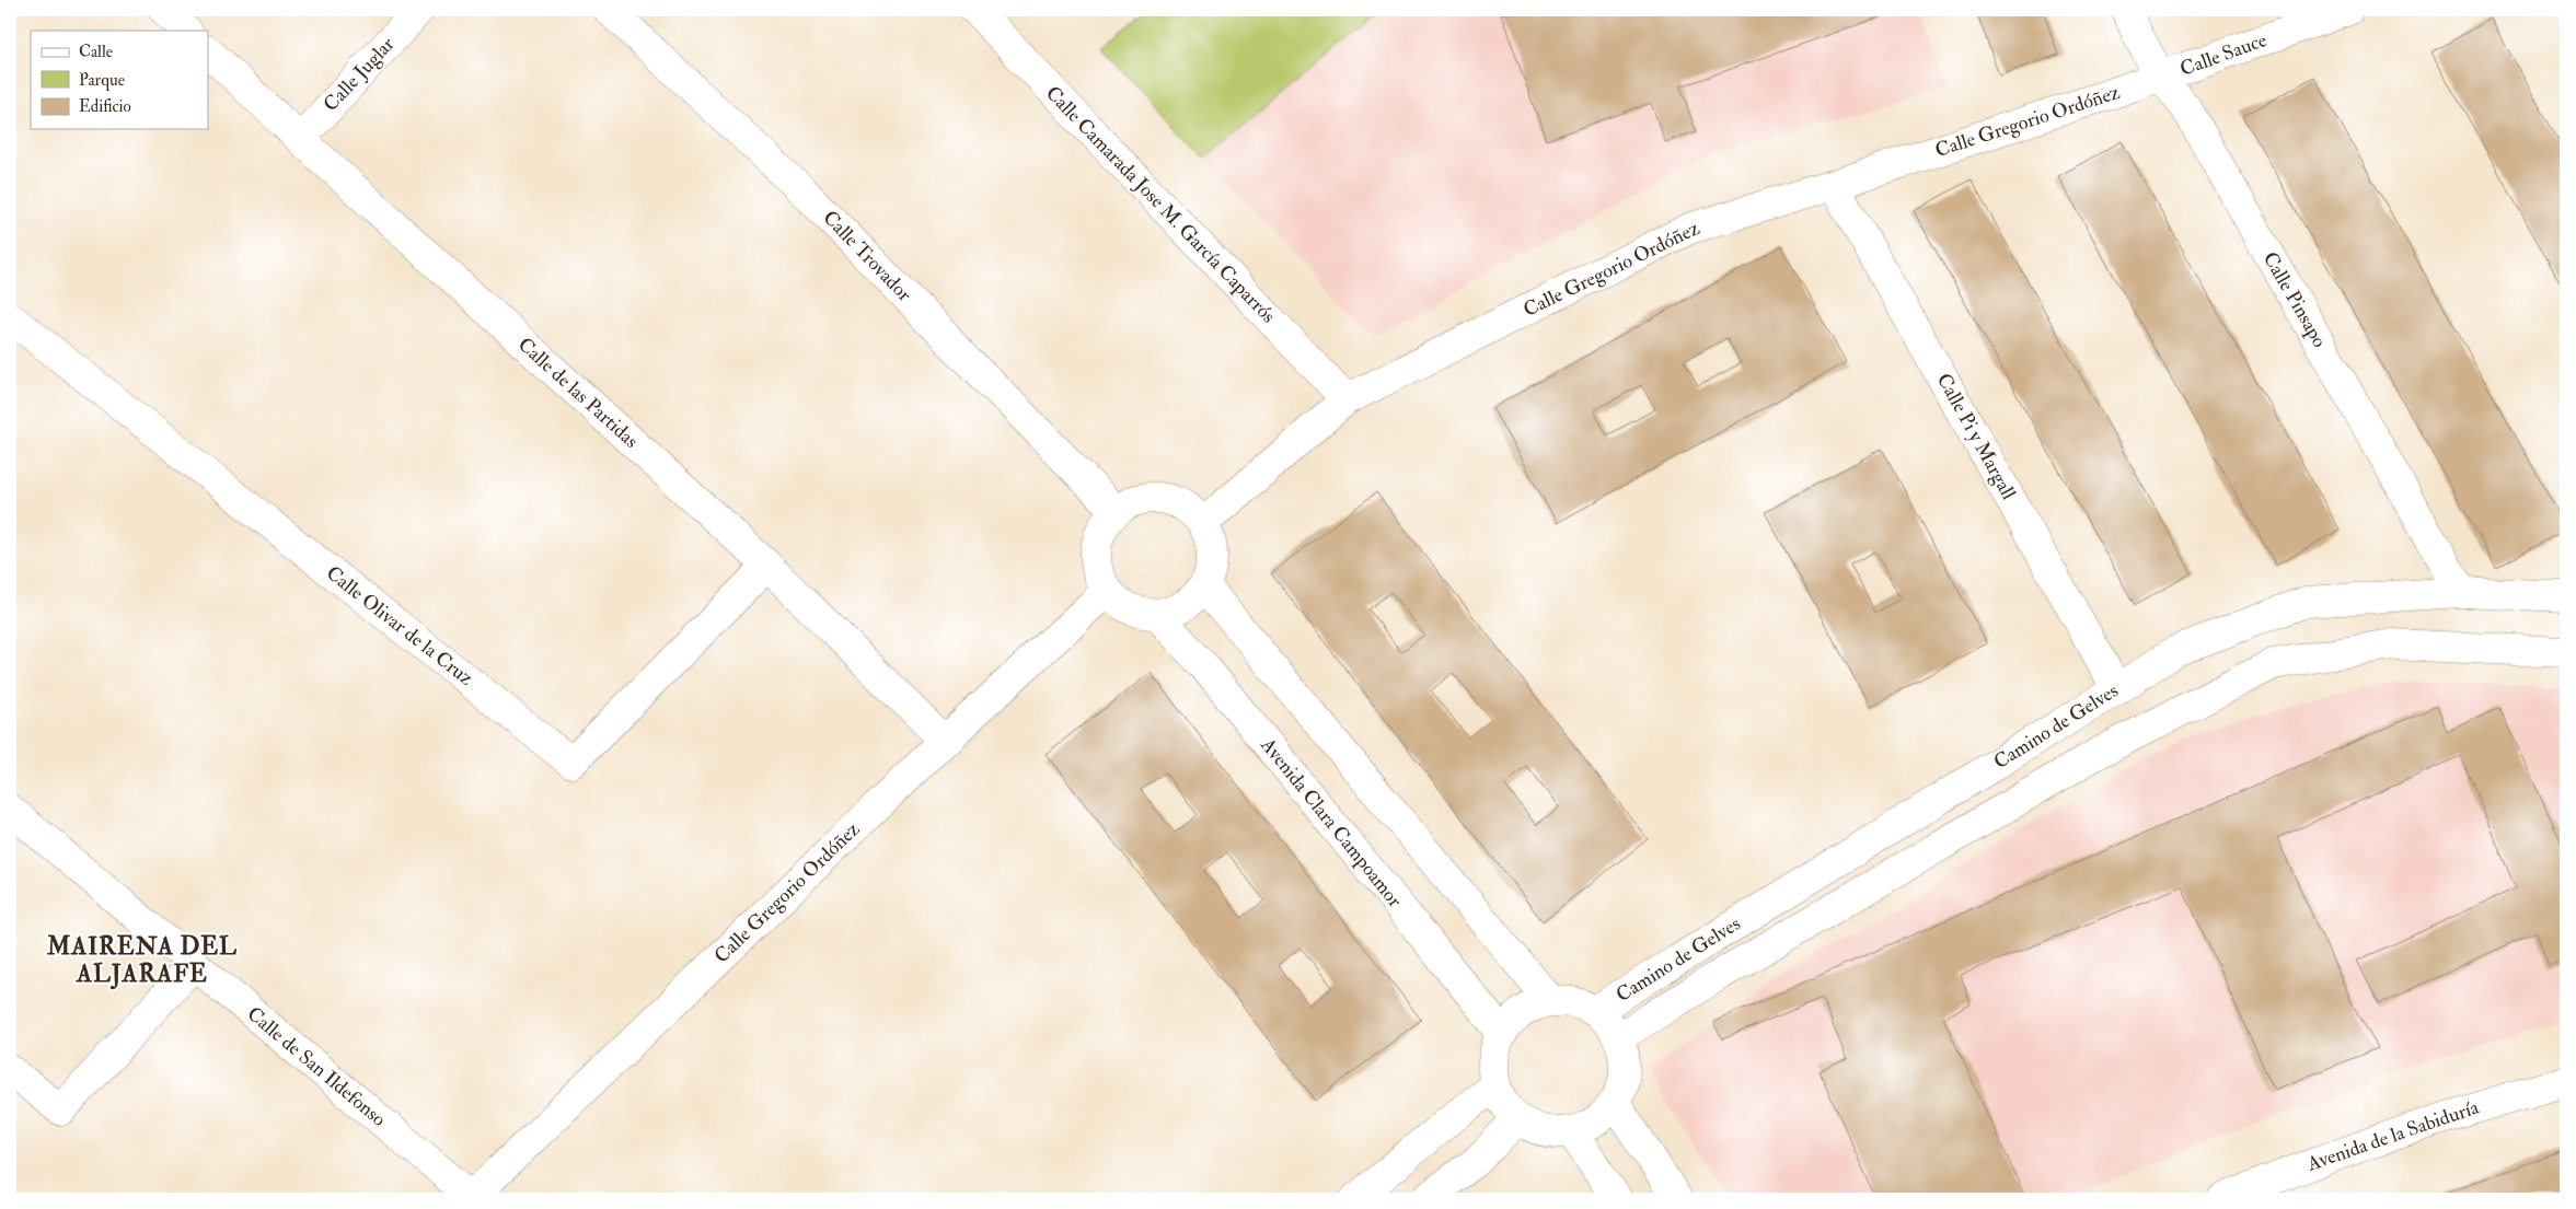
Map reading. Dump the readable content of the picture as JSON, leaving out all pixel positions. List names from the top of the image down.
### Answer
{
  "streets": {
    "street": [
      "Calle Sauce",
      "Calle Juglar",
      "Calle Gregorio Ordóñez",
      "Calle Camarada Jose M. García Caparrós",
      "Calle Trovador",
      "Calle Pinsapo",
      "Calle de las Partidas",
      "Calle Pi y Margall",
      "Calle Olivar de la Cruz",
      "Camino de Gelves",
      "Avenida Clara Campoamor",
      "Calle de San Ildefonso",
      "Avenida de la Sabiduría"
    ]
  },
  "crossings": [
    ["Calle Sauce", "Calle Gregorio Ordóñez"],
    ["Calle Sauce", "Calle Pinsapo"],
    ["Calle Juglar", "Calle de las Partidas"],
    ["Calle Gregorio Ordóñez", "Calle Camarada Jose M. García Caparrós"],
    ["Calle Gregorio Ordóñez", "Calle Trovador"],
    ["Calle Gregorio Ordóñez", "Calle Pinsapo"],
    ["Calle Gregorio Ordóñez", "Calle de las Partidas"],
    ["Calle Gregorio Ordóñez", "Calle Pi y Margall"],
    ["Calle Gregorio Ordóñez", "Avenida Clara Campoamor"],
    ["Calle Gregorio Ordóñez", "Calle de San Ildefonso"],
    ["Calle Trovador", "Avenida Clara Campoamor"],
    ["Calle Pinsapo", "Camino de Gelves"],
    ["Calle de las Partidas", "Calle Olivar de la Cruz"],
    ["Calle Pi y Margall", "Camino de Gelves"],
    ["Camino de Gelves", "Avenida Clara Campoamor"]
  ],
  "districts": ["MAIRENA DEL ALJARAFE"],
  "legend": ["Calle", "Parque", "Edificio"]
}
